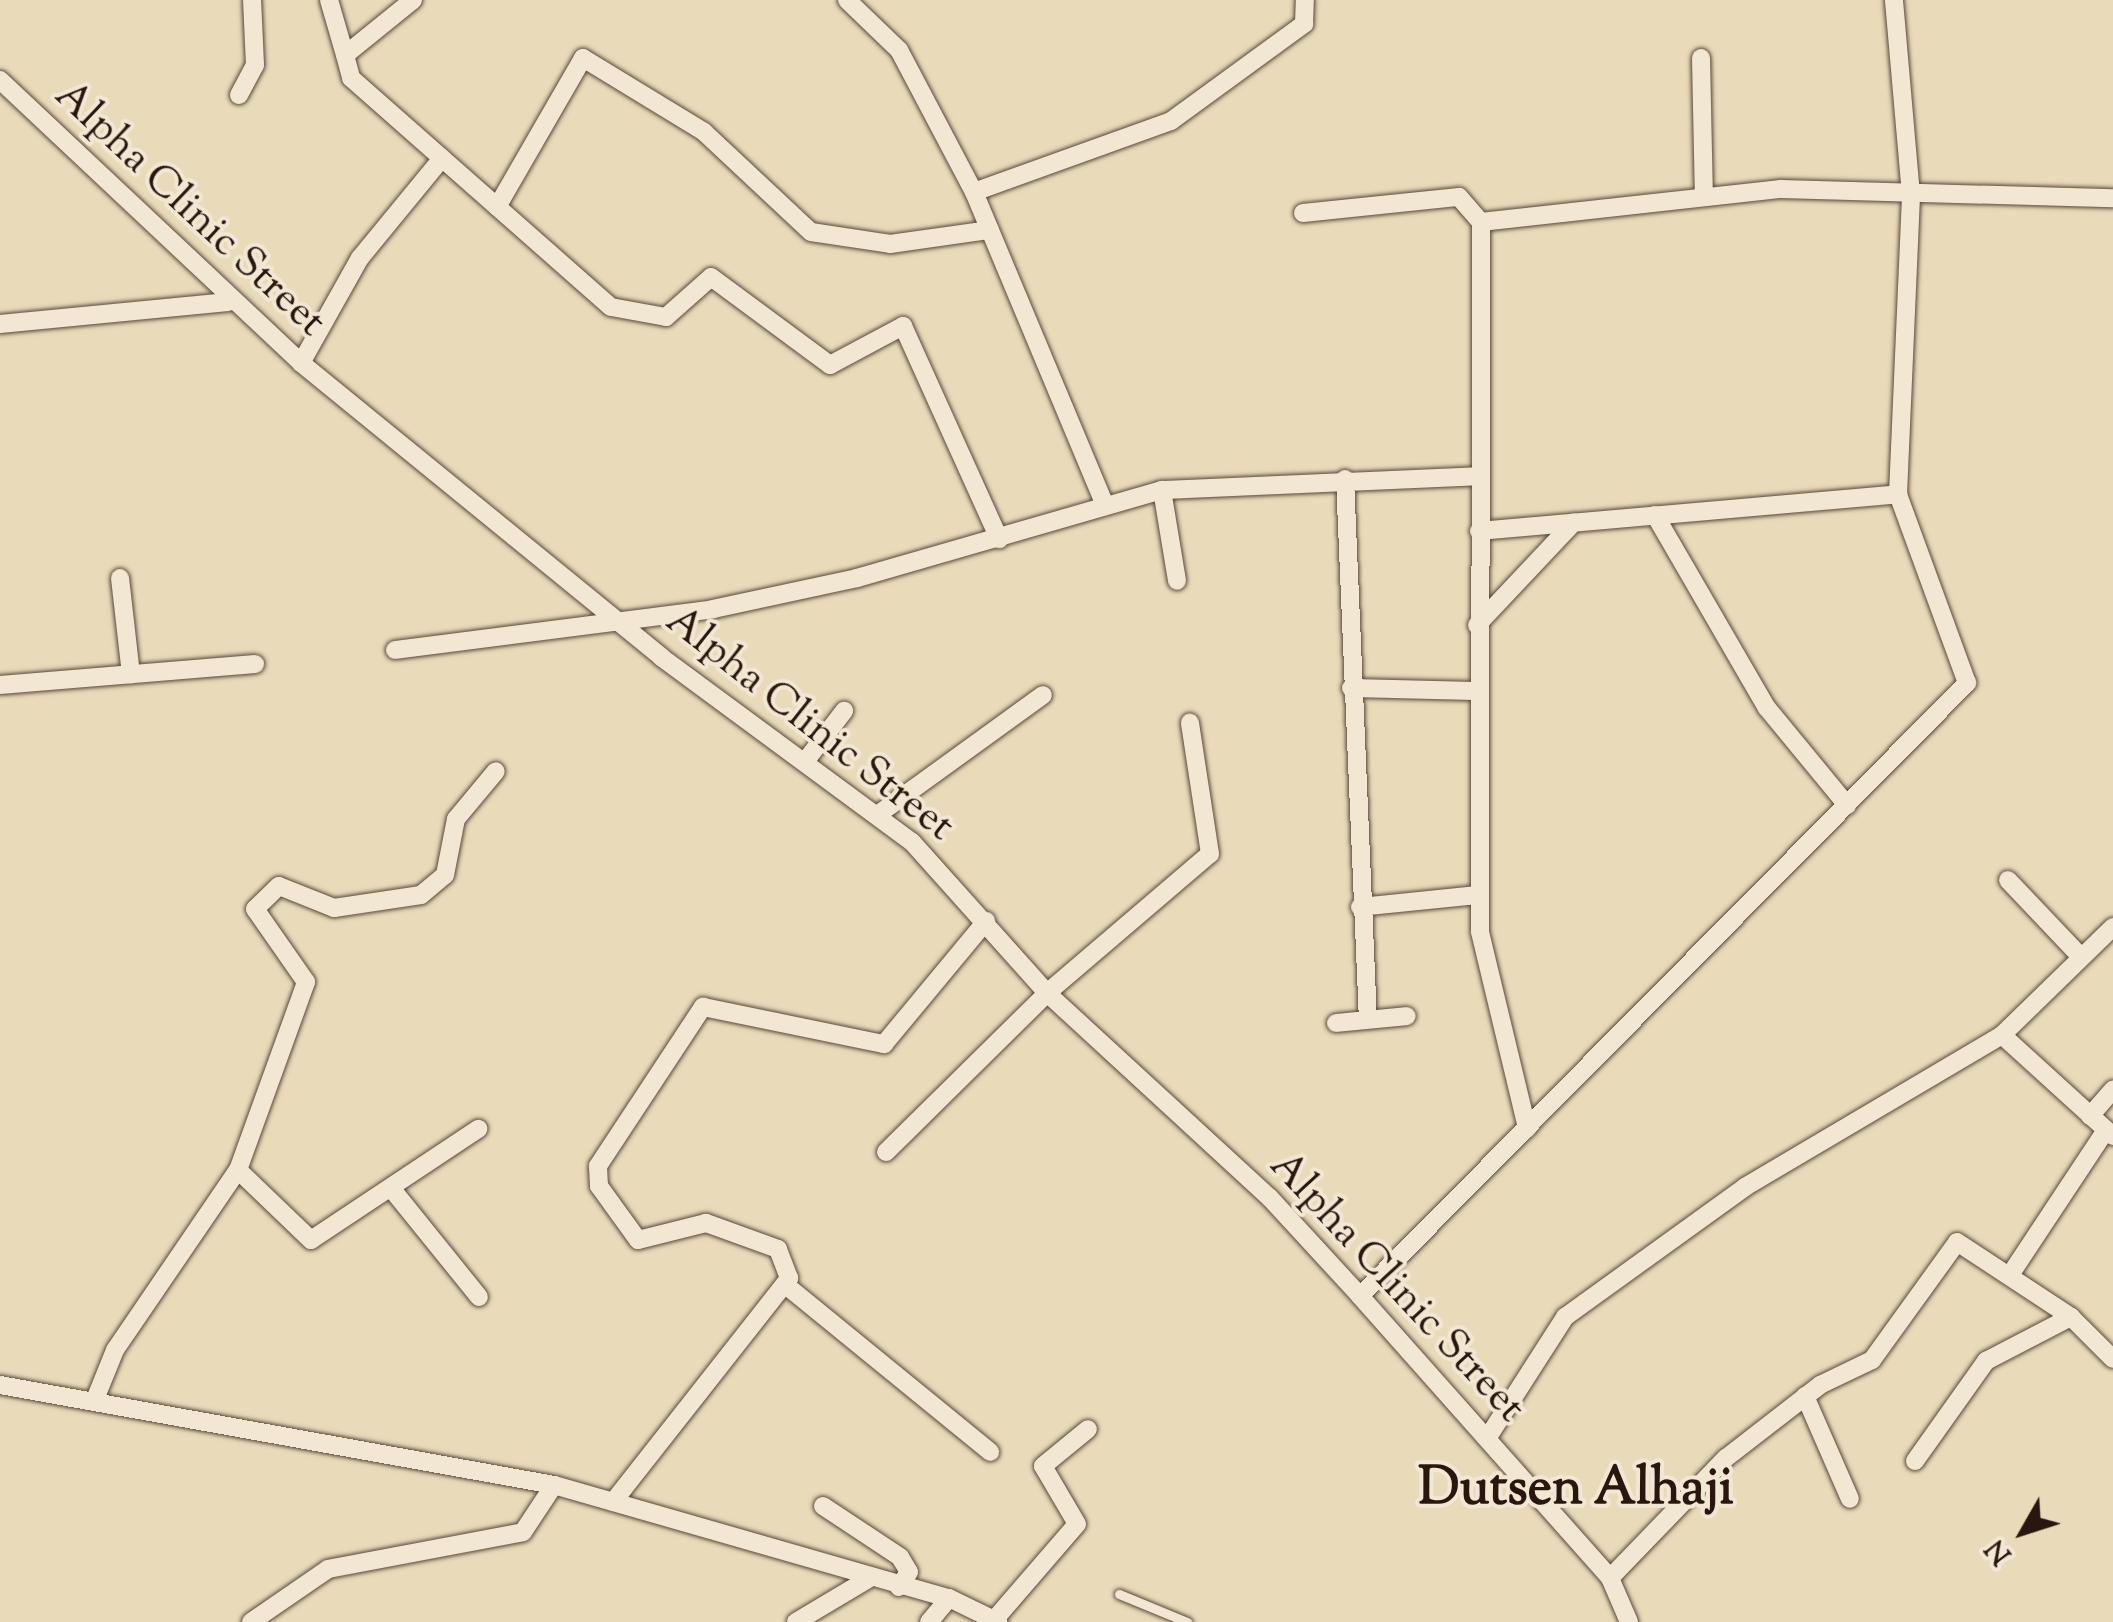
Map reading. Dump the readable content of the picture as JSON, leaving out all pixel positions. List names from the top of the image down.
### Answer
{
  "streets": {
    "street": ["Alpha Clinic Street"]
  },
  "districts": ["Dutsen Alhaji"],
  "north": "bottom left"
}
